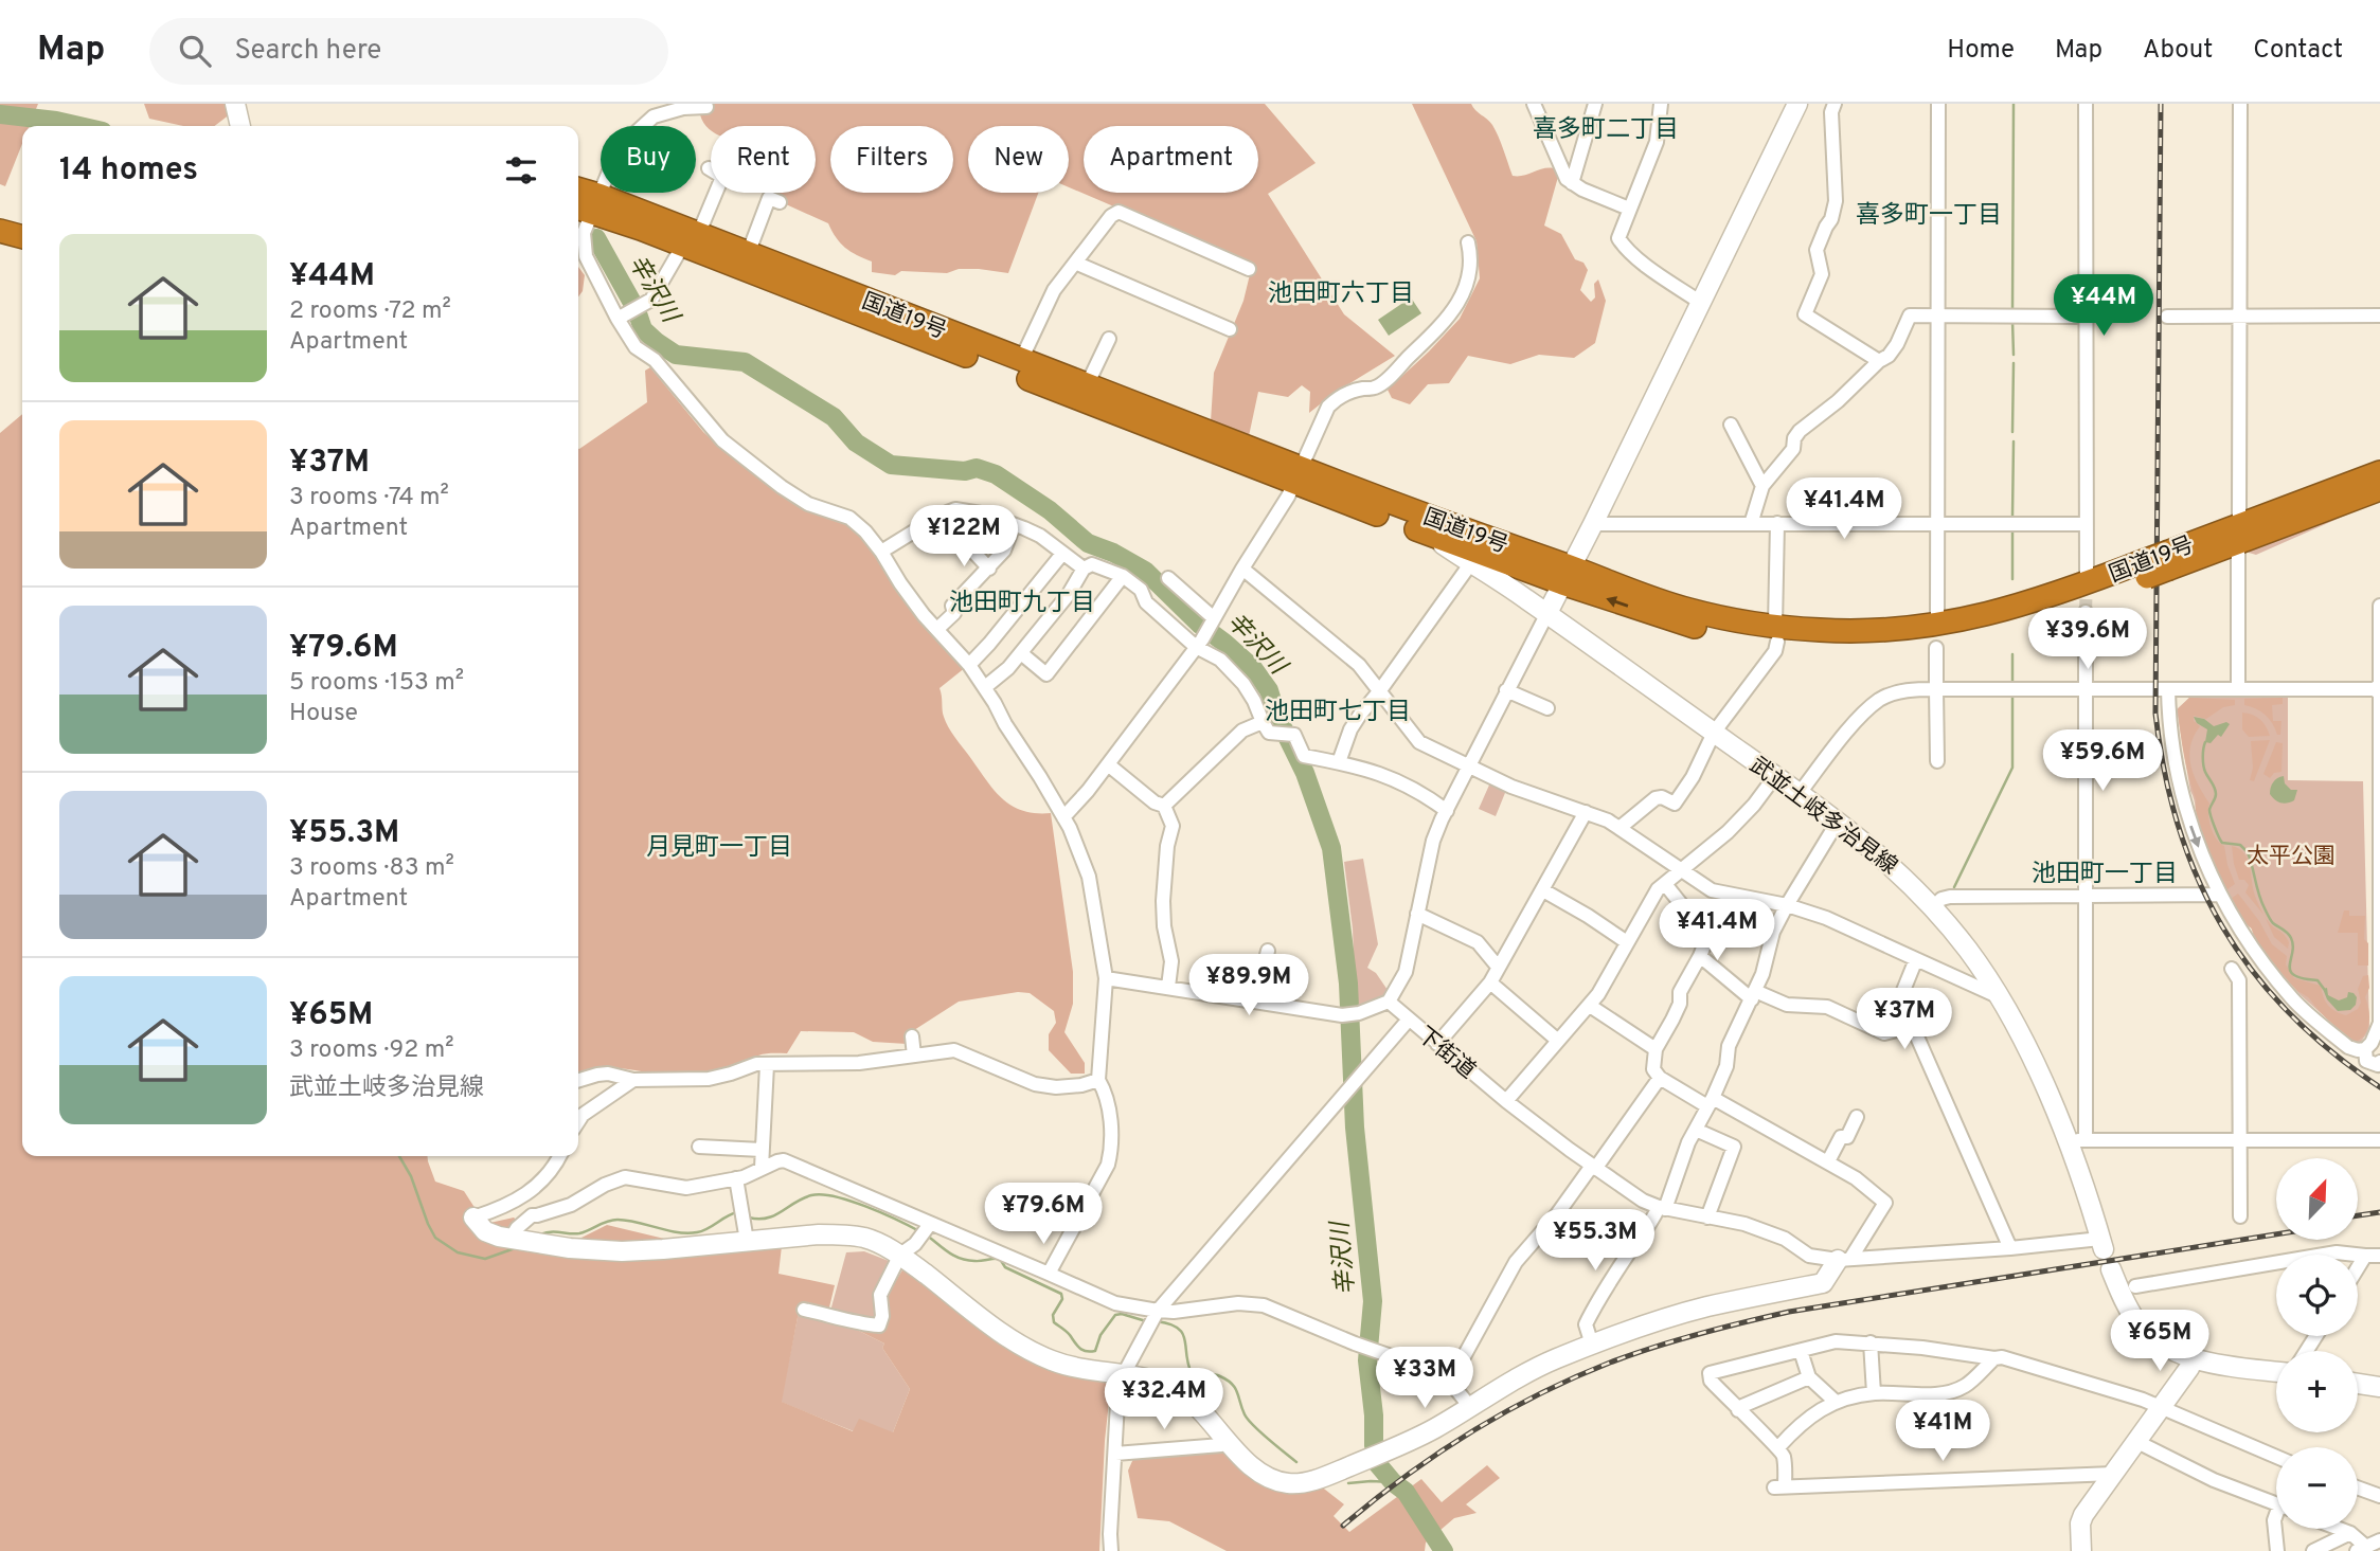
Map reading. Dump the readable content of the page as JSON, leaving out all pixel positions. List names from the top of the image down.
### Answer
{
  "streets": {
    "highway": ["国道19号"],
    "street": ["武並土岐多治見線", "下街道"]
  },
  "crossings": [
    ["国道19号", "武並土岐多治見線"],
    ["武並土岐多治見線", "下街道"]
  ],
  "districts": [
    "喜多町二丁目",
    "喜多町一丁目",
    "池田町六丁目",
    "池田町九丁目",
    "池田町七丁目",
    "月見町一丁目",
    "池田町一丁目"
  ],
  "water": ["辛沢川"],
  "parks": ["太平公園"],
  "north": "top right",
  "page": {
    "header": "Map",
    "search": "Search here",
    "nav": [
      "Home",
      "Map",
      "About",
      "Contact"
    ],
    "chip": [
      "Buy",
      "Rent",
      "Filters",
      "New",
      "Apartment"
    ],
    "heading": "14 homes",
    "list": [
      {
        "name": "¥44M",
        "note": "2 rooms · 72 m² · Apartment"
      },
      {
        "name": "¥37M",
        "note": "3 rooms · 74 m² · Apartment"
      },
      {
        "name": "¥79.6M",
        "note": "5 rooms · 153 m² · House"
      },
      {
        "name": "¥55.3M",
        "note": "3 rooms · 83 m² · Apartment"
      },
      {
        "name": "¥65M",
        "note": "3 rooms · 92 m² · 武並土岐多治見線"
      }
    ],
    "price": [
      "¥44M",
      "¥41.4M",
      "¥122M",
      "¥39.6M",
      "¥59.6M",
      "¥41.4M",
      "¥89.9M",
      "¥37M",
      "¥79.6M",
      "¥55.3M",
      "¥65M",
      "¥33M",
      "¥32.4M",
      "¥41M"
    ],
    "map_buttons": ["+", "−"]
  }
}
